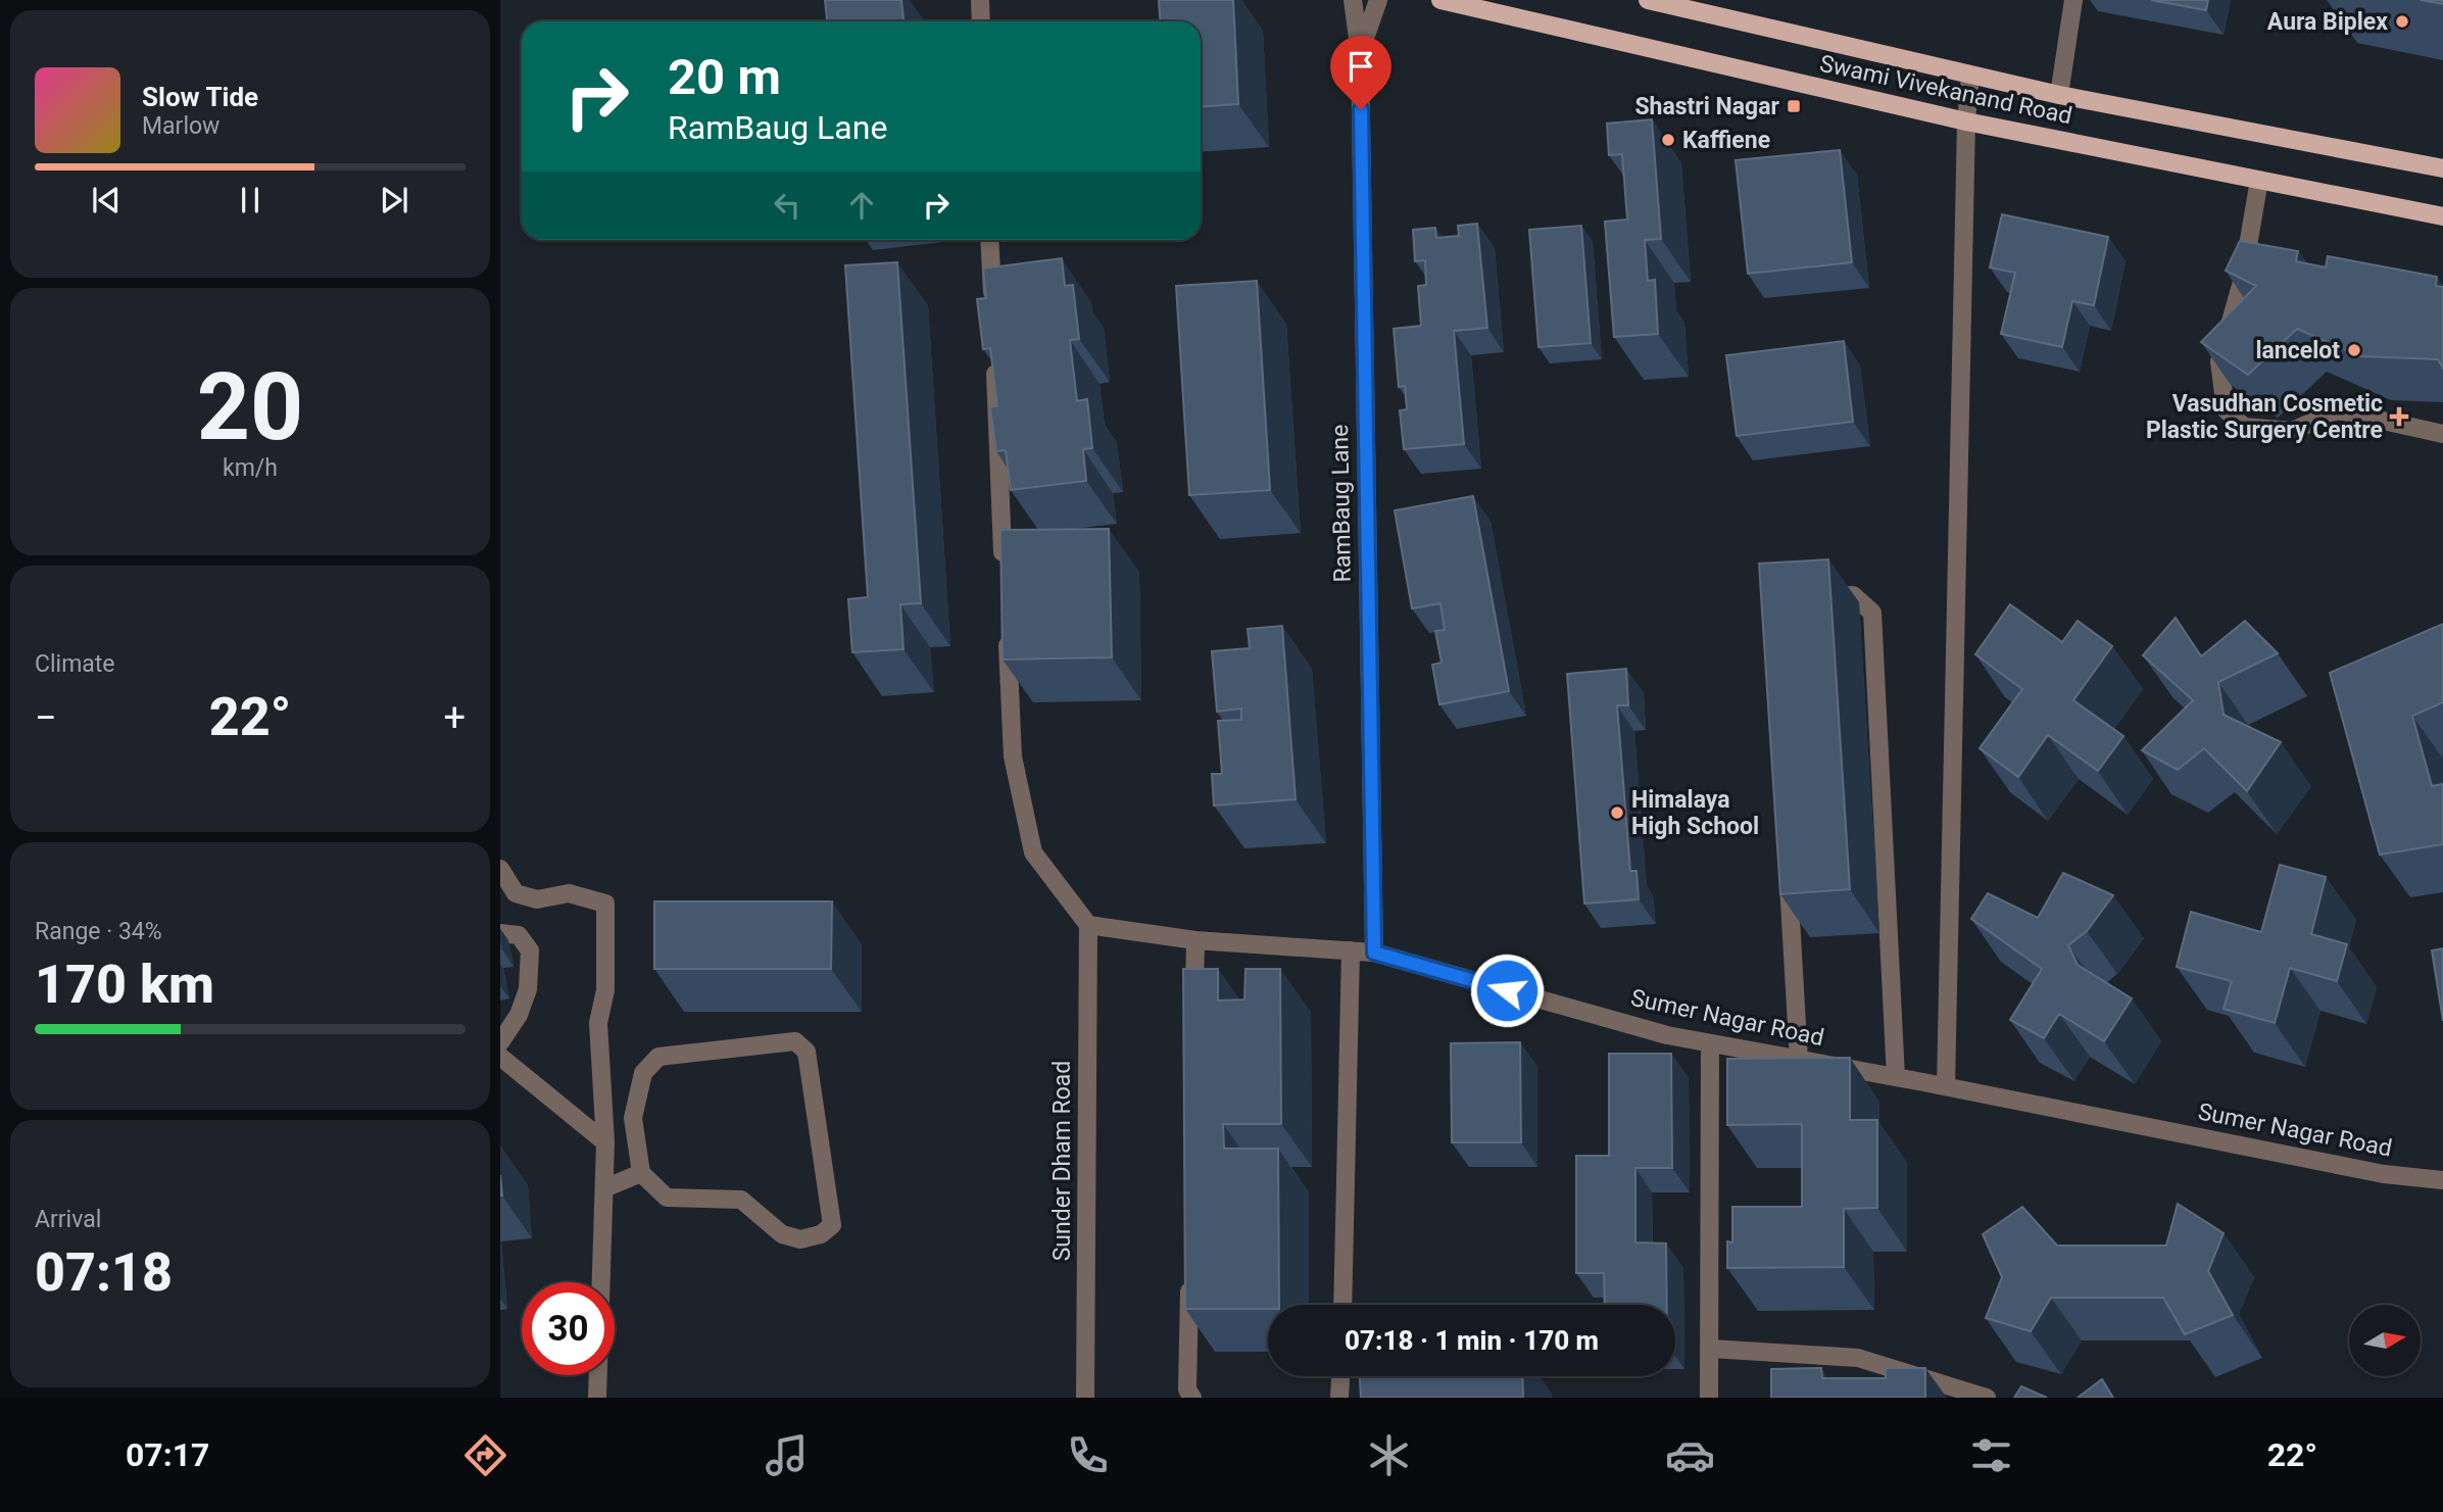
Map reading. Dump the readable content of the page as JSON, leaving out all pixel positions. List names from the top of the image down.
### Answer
{
  "streets": {
    "main road": ["Swami Vivekanand Road"],
    "street": ["RamBaug Lane", "Sumer Nagar Road", "Sunder Dham Road"]
  },
  "crossings": [
    ["RamBaug Lane", "Sumer Nagar Road"],
    ["Sumer Nagar Road", "Sunder Dham Road"]
  ],
  "places": {
    "other": [
      "Aura Biplex",
      "Kaffiene",
      "lancelot",
      "Himalaya High School"
    ],
    "transit": ["Shastri Nagar"],
    "health": ["Vasudhan Cosmetic Plastic Surgery Centre"]
  },
  "north": "right",
  "page": {
    "turn": ["20 m", "RamBaug Lane"],
    "song": ["Slow Tide", "Marlow"],
    "tile": [
      ["20", "km/h"],
      "Climate",
      ["Range · 34%", "170 km"],
      ["Arrival", "07:18"]
    ],
    "heat": ["−", "22°", "+"],
    "limit": "30",
    "trip": "07:18 · 1 min · 170 m",
    "tabs": ["07:17", "22°"]
  }
}
